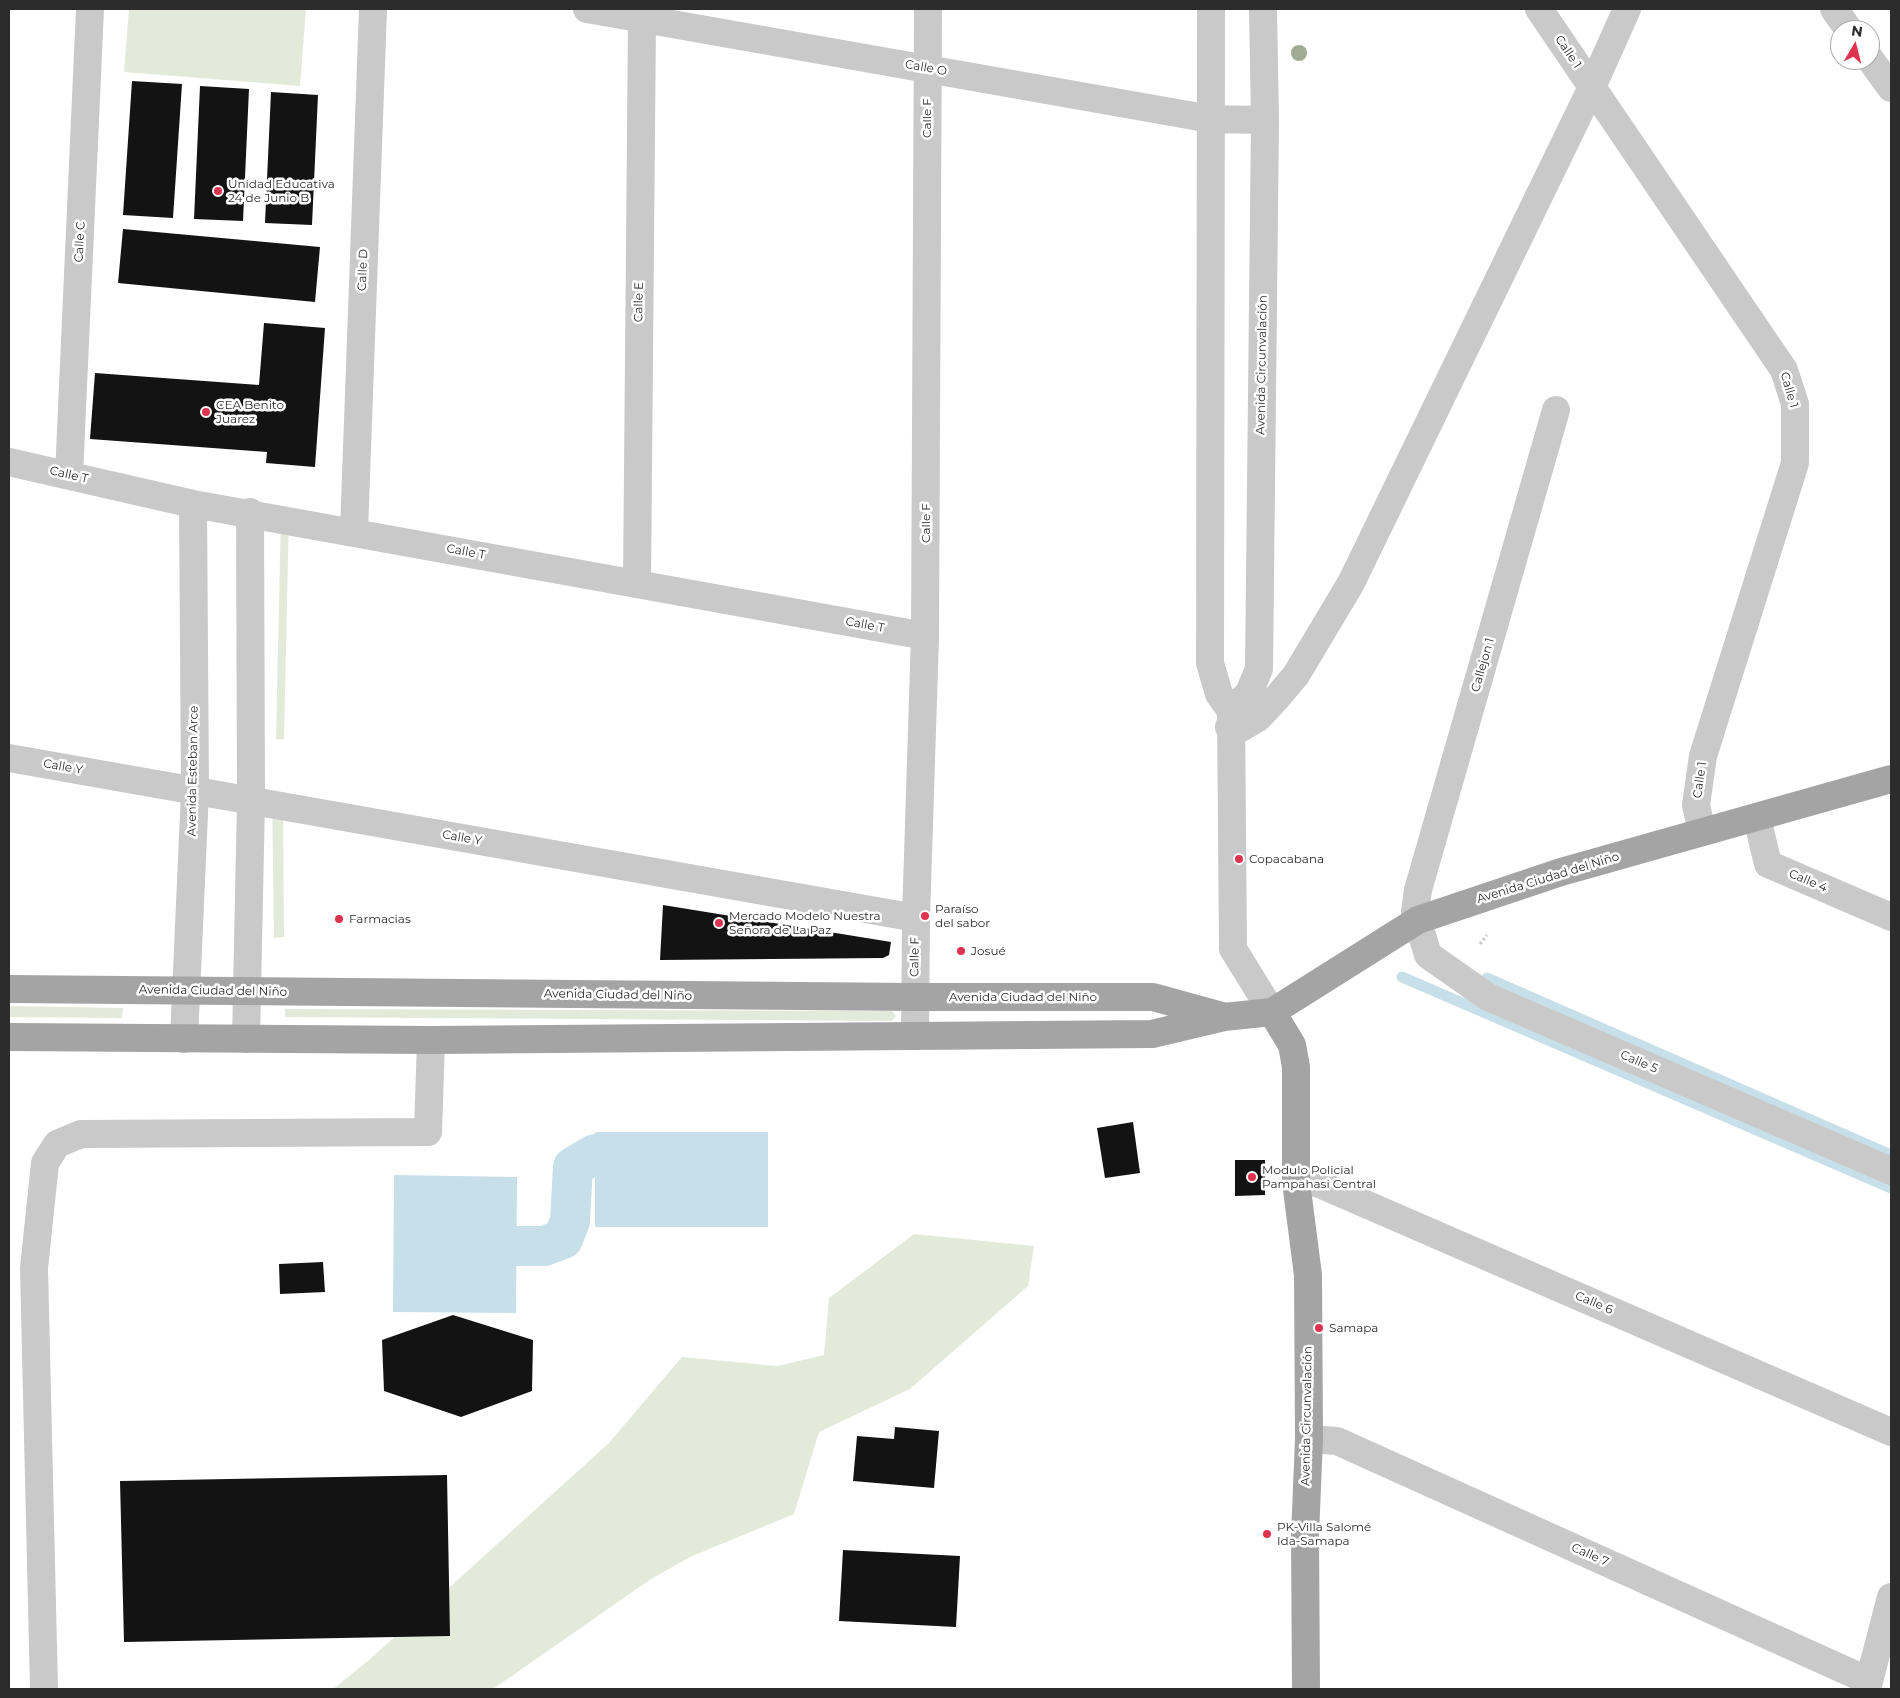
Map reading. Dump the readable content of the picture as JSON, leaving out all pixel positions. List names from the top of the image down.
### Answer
{
  "streets": {
    "main road": ["Avenida Circunvalación", "Avenida Ciudad del Niño"],
    "street": [
      "Calle 1",
      "Calle O",
      "Calle F",
      "Calle C",
      "Calle D",
      "Calle E",
      "Calle T",
      "Callejon 1",
      "Calle Y",
      "Avenida Esteban Arce",
      "Calle 4",
      "Calle 5",
      "Calle 6",
      "Calle 7"
    ]
  },
  "crossings": [
    ["Calle 1", "Avenida Ciudad del Niño"],
    ["Calle O", "Calle F"],
    ["Calle O", "Calle E"],
    ["Calle O", "Avenida Circunvalación"],
    ["Calle F", "Calle T"],
    ["Calle F", "Calle Y"],
    ["Calle F", "Avenida Ciudad del Niño"],
    ["Calle C", "Calle T"],
    ["Calle D", "Calle T"],
    ["Calle E", "Calle T"],
    ["Avenida Circunvalación", "Avenida Ciudad del Niño"],
    ["Avenida Circunvalación", "Calle 6"],
    ["Avenida Circunvalación", "Calle 7"],
    ["Calle T", "Avenida Esteban Arce"],
    ["Callejon 1", "Avenida Ciudad del Niño"],
    ["Callejon 1", "Calle 5"],
    ["Calle Y", "Avenida Esteban Arce"],
    ["Avenida Esteban Arce", "Avenida Ciudad del Niño"],
    ["Avenida Ciudad del Niño", "Calle 4"],
    ["Avenida Ciudad del Niño", "Calle 5"]
  ],
  "places": [
    "Unidad Educativa 24 de Junio B",
    "CEA Benito Juarez",
    "Copacabana",
    "Paraíso del sabor",
    "Farmacias",
    "Mercado Modelo Nuestra Señora de La Paz",
    "Josué",
    "Modulo Policial Pampahasi Central",
    "Samapa",
    "PK-Villa Salomé Ida-Samapa"
  ],
  "north": "top"
}
